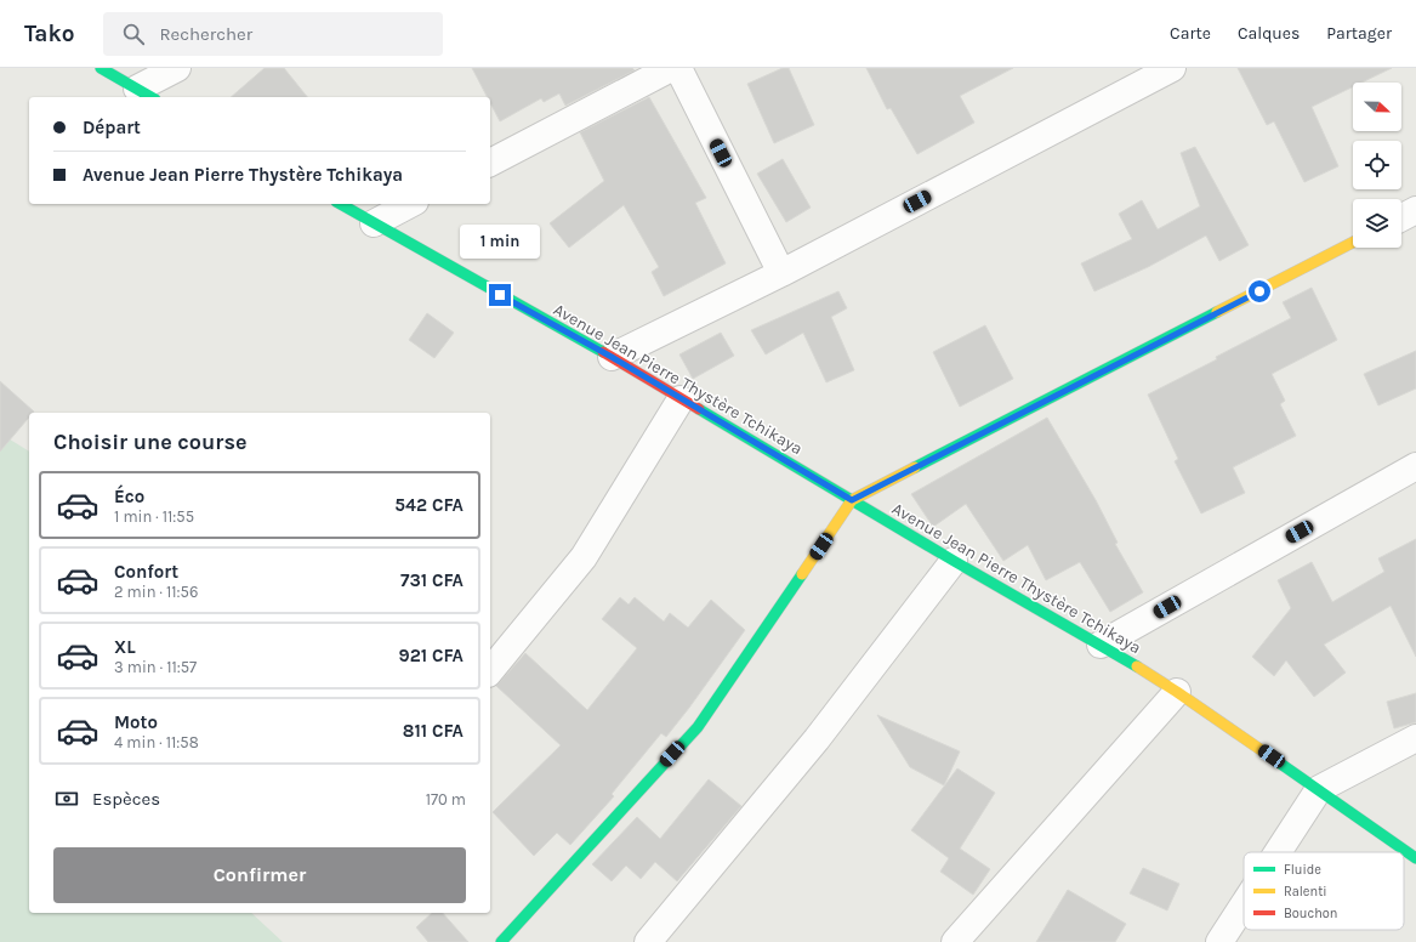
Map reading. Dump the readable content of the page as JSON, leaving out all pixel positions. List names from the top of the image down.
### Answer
{
  "streets": {
    "street": ["Avenue Jean Pierre Thystère Tchikaya"]
  },
  "legend": ["Fluide", "Ralenti", "Bouchon"],
  "north": "right",
  "page": {
    "header": "Tako",
    "search": "Rechercher",
    "nav": ["Carte", "Calques", "Partager"],
    "banner": ["Départ", "Avenue Jean Pierre Thystère Tchikaya"],
    "bubble": "1 min",
    "heading": "Choisir une course",
    "list": [
      {
        "name": "Éco",
        "note": "1 min · 11:55",
        "value": "542 CFA"
      },
      {
        "name": "Confort",
        "note": "2 min · 11:56",
        "value": "731 CFA"
      },
      {
        "name": "XL",
        "note": "3 min · 11:57",
        "value": "921 CFA"
      },
      {
        "name": "Moto",
        "note": "4 min · 11:58",
        "value": "811 CFA"
      }
    ],
    "pay": ["Espèces", "170 m"],
    "buttons": "Confirmer"
  }
}
